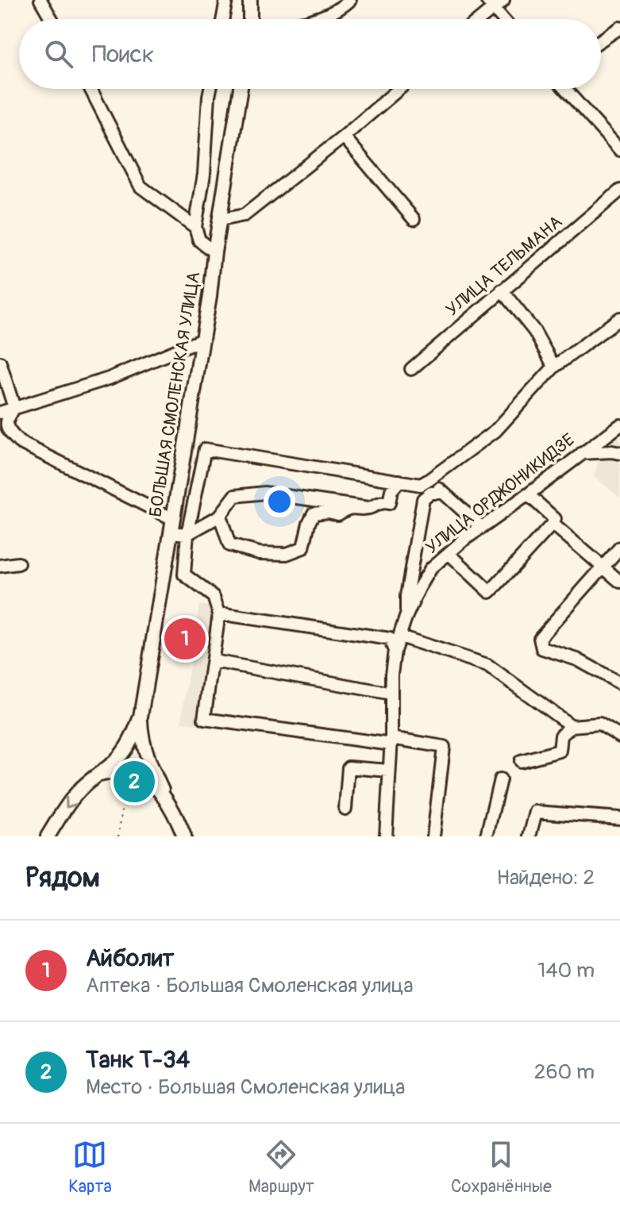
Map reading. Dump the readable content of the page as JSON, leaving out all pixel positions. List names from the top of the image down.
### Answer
{
  "streets": {
    "main road": ["БОЛЬШАЯ СМОЛЕНСКАЯ УЛИЦА"],
    "street": ["УЛИЦА ТЕЛЬМАНА", "УЛИЦА ОРДЖОНИКИДЗЕ"]
  },
  "page": {
    "search": "Поиск",
    "pins": ["1", "2"],
    "heading": ["Рядом", "Найдено: 2"],
    "list": [
      {
        "mark": "1",
        "name": "Айболит",
        "note": "Аптека · Большая Смоленская улица",
        "value": "140 m"
      },
      {
        "mark": "2",
        "name": "Танк Т-34",
        "note": "Место · Большая Смоленская улица",
        "value": "260 m"
      }
    ],
    "nav": ["Карта", "Маршрут", "Сохранённые"]
  }
}
